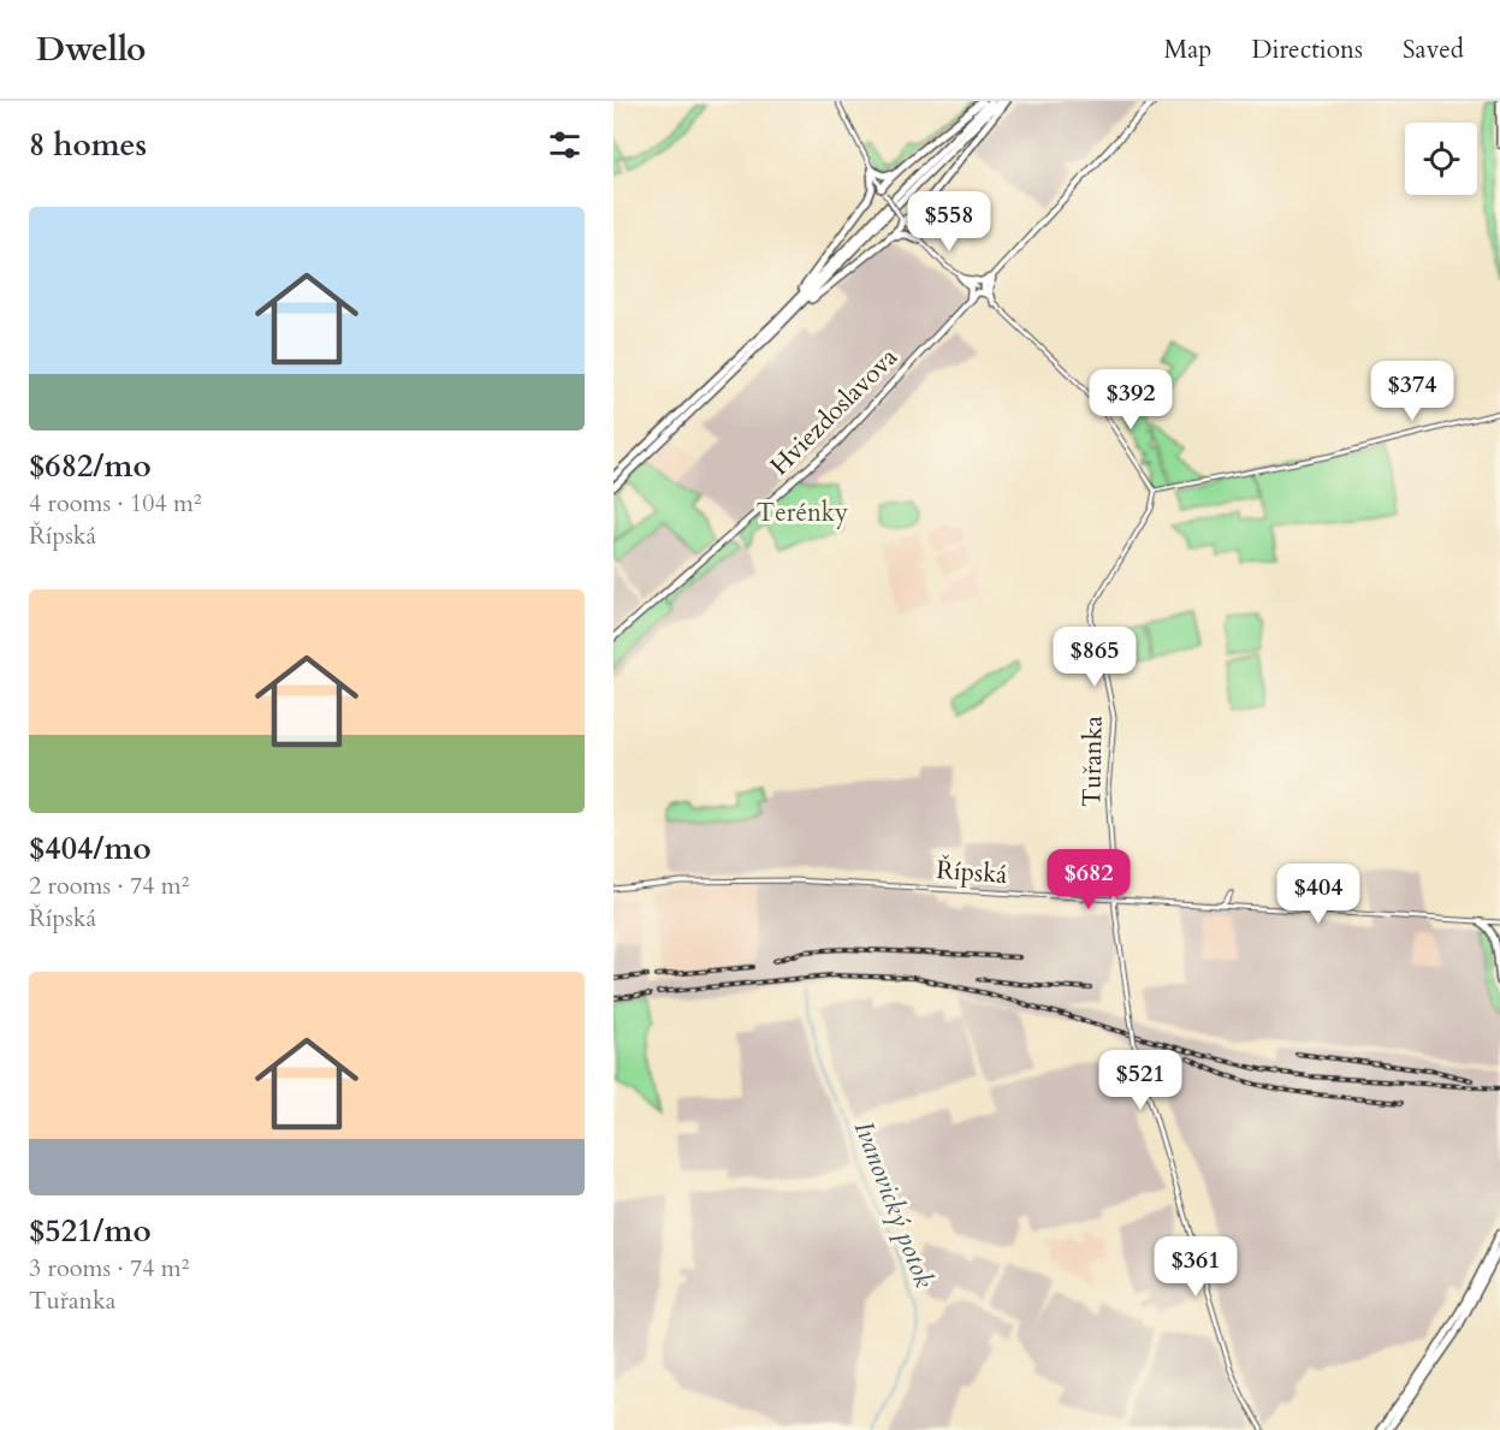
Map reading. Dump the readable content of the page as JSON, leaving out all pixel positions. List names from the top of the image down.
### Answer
{
  "streets": {
    "main road": ["Hviezdoslavova"],
    "street": ["Tuřanka", "Řípská"]
  },
  "crossings": [
    ["Tuřanka", "Řípská"]
  ],
  "water": ["Ivanovický potok"],
  "parks": ["Terénky"],
  "page": {
    "header": "Dwello",
    "nav": ["Map", "Directions", "Saved"],
    "heading": "8 homes",
    "list": [
      {
        "name": "$682/mo",
        "note": "4 rooms · 104 m² · Řípská"
      },
      {
        "name": "$404/mo",
        "note": "2 rooms · 74 m² · Řípská"
      },
      {
        "name": "$521/mo",
        "note": "3 rooms · 74 m² · Tuřanka"
      }
    ],
    "price": [
      "$558",
      "$374",
      "$392",
      "$865",
      "$682",
      "$404",
      "$521",
      "$361"
    ]
  }
}
